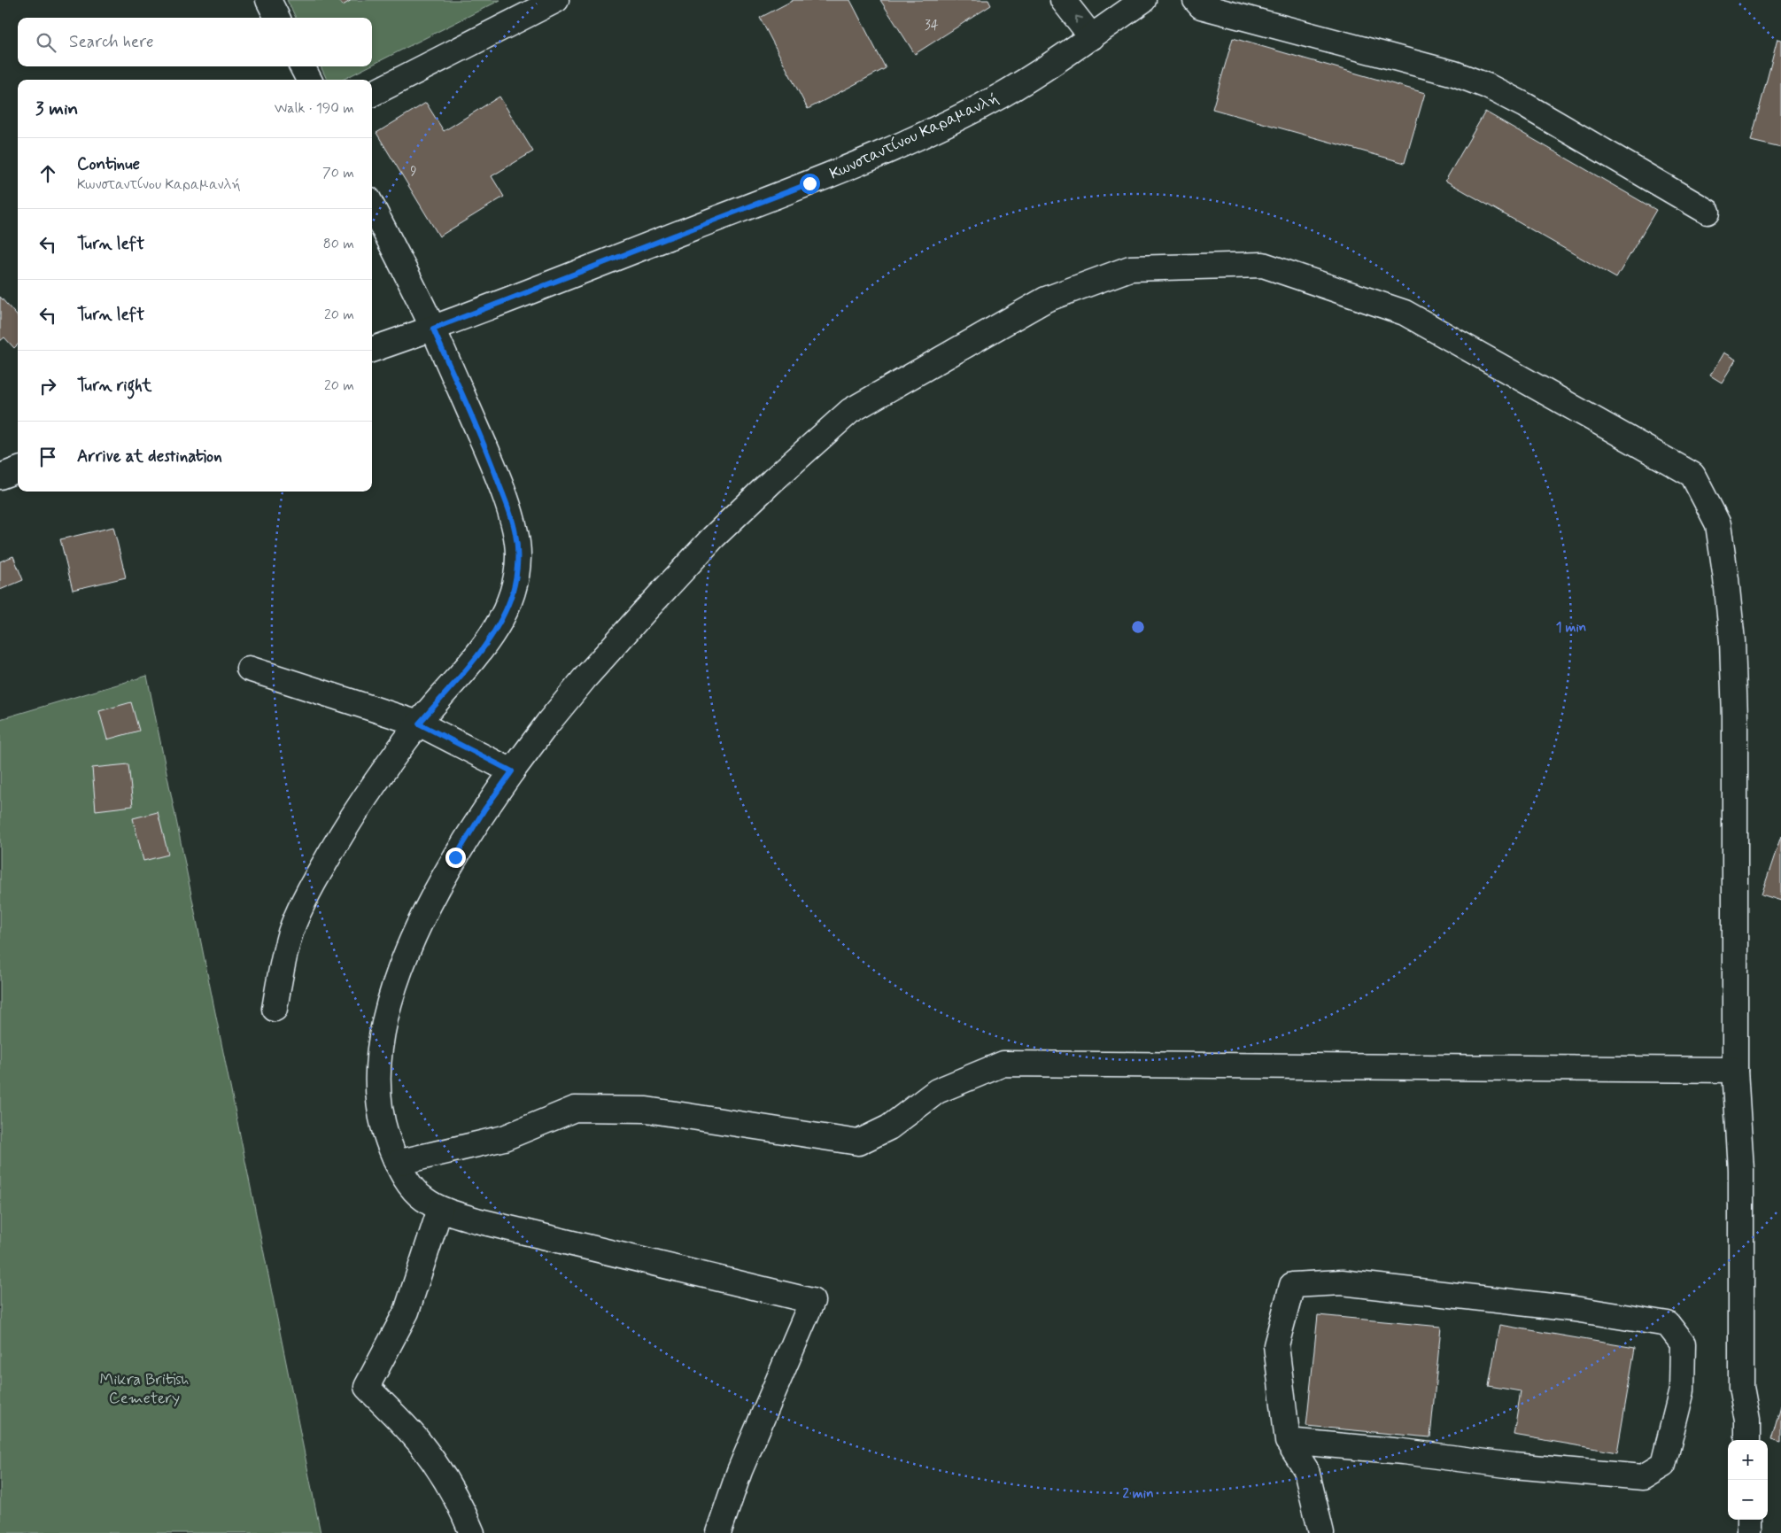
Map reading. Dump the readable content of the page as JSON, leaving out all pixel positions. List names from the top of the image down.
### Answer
{
  "streets": {
    "main road": ["Κωνσταντίνου Καραμανλή"]
  },
  "parks": ["Mikra British Cemetery"],
  "house_numbers": ["34", "9"],
  "page": {
    "search": "Search here",
    "heading": ["3 min", "Walk · 190 m"],
    "list": [
      ["Continue", "Κωνσταντίνου Καραμανλή", "70 m"],
      ["Turn left", "80 m"],
      ["Turn left", "20 m"],
      ["Turn right", "20 m"],
      "Arrive at destination"
    ],
    "map_buttons": ["+", "−"]
  },
  "rings": ["1 min", "2 min"]
}
